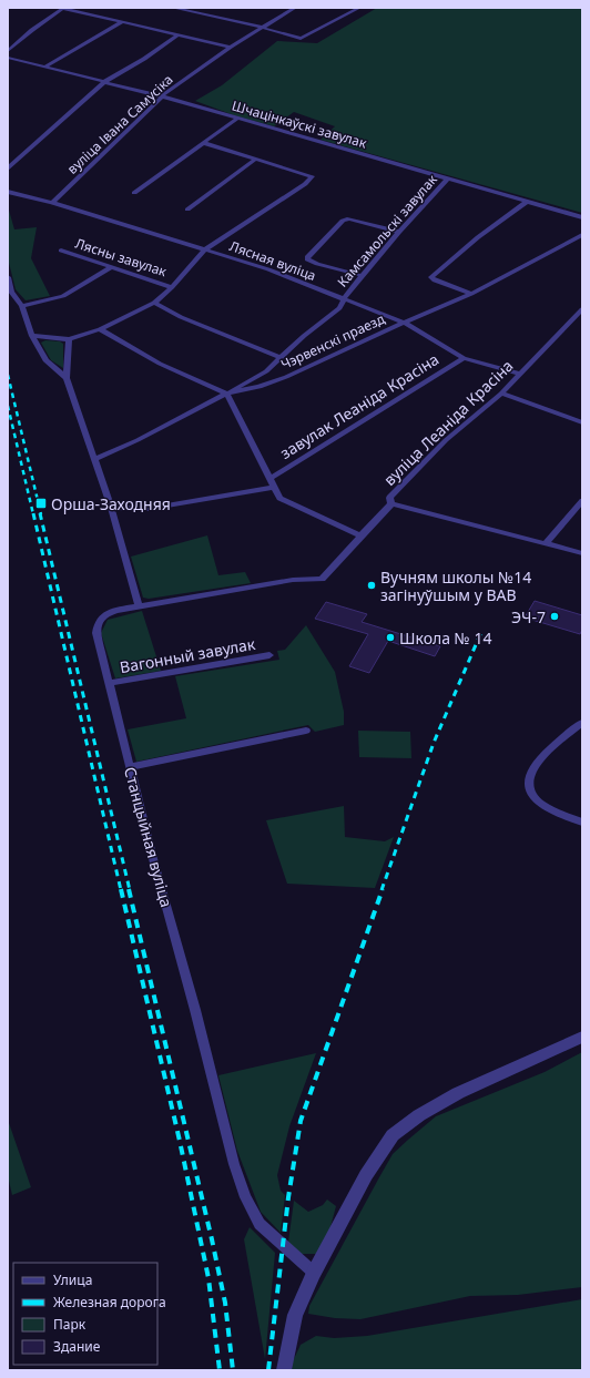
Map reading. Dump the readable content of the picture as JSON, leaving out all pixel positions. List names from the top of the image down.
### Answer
{
  "streets": {
    "street": [
      "вуліца Івана Самусіка",
      "Шчацінкаўскі завулак",
      "Камсамольскі завулак",
      "Лясны завулак",
      "Лясная вуліца",
      "Чэрвенскі праезд",
      "завулак Леаніда Красіна",
      "вуліца Леаніда Красіна",
      "Вагонный завулак",
      "Станцыйная вуліца"
    ]
  },
  "crossings": [
    ["вуліца Івана Самусіка", "Шчацінкаўскі завулак"],
    ["вуліца Івана Самусіка", "Лясная вуліца"],
    ["Шчацінкаўскі завулак", "Камсамольскі завулак"],
    ["Камсамольскі завулак", "Лясная вуліца"],
    ["Камсамольскі завулак", "Чэрвенскі праезд"],
    ["Камсамольскі завулак", "завулак Леаніда Красіна"],
    ["Лясная вуліца", "Чэрвенскі праезд"],
    ["Лясная вуліца", "завулак Леаніда Красіна"],
    ["Лясная вуліца", "вуліца Леаніда Красіна"],
    ["Чэрвенскі праезд", "завулак Леаніда Красіна"],
    ["завулак Леаніда Красіна", "вуліца Леаніда Красіна"],
    ["вуліца Леаніда Красіна", "Станцыйная вуліца"],
    ["Вагонный завулак", "Станцыйная вуліца"]
  ],
  "places": {
    "transit": ["Орша-Заходняя"],
    "other": ["Вучням школы №14 загінуўшым у ВАВ", "ЭЧ-7", "Школа № 14"]
  },
  "legend": [
    "Улица",
    "Железная дорога",
    "Парк",
    "Здание"
  ]
}
